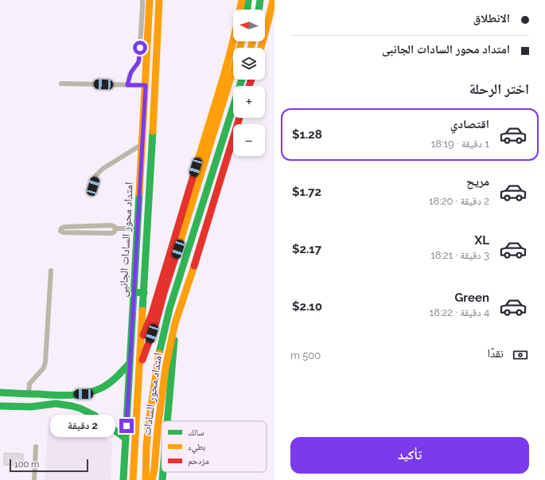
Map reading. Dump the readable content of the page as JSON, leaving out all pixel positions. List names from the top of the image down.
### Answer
{
  "streets": {
    "main road": ["امتداد محور السادات الجانبى", "امتداد محور السادات"]
  },
  "legend": ["سالك", "بطيء", "مزدحم"],
  "scale_bar": "100 m",
  "north": "left",
  "page": {
    "banner": ["الانطلاق", "امتداد محور السادات الجانبى"],
    "map_buttons": ["+", "−"],
    "heading": "اختر الرحلة",
    "list": [
      {
        "name": "اقتصادي",
        "note": "1 دقيقة · 18:19",
        "value": "$1.28"
      },
      {
        "name": "مريح",
        "note": "2 دقيقة · 18:20",
        "value": "$1.72"
      },
      {
        "name": "XL",
        "note": "3 دقيقة · 18:21",
        "value": "$2.17"
      },
      {
        "name": "Green",
        "note": "4 دقيقة · 18:22",
        "value": "$2.10"
      }
    ],
    "pay": ["نقدًا", "500 m"],
    "bubble": "2 دقيقة",
    "buttons": "تأكيد",
    "scale": "100 m"
  }
}
